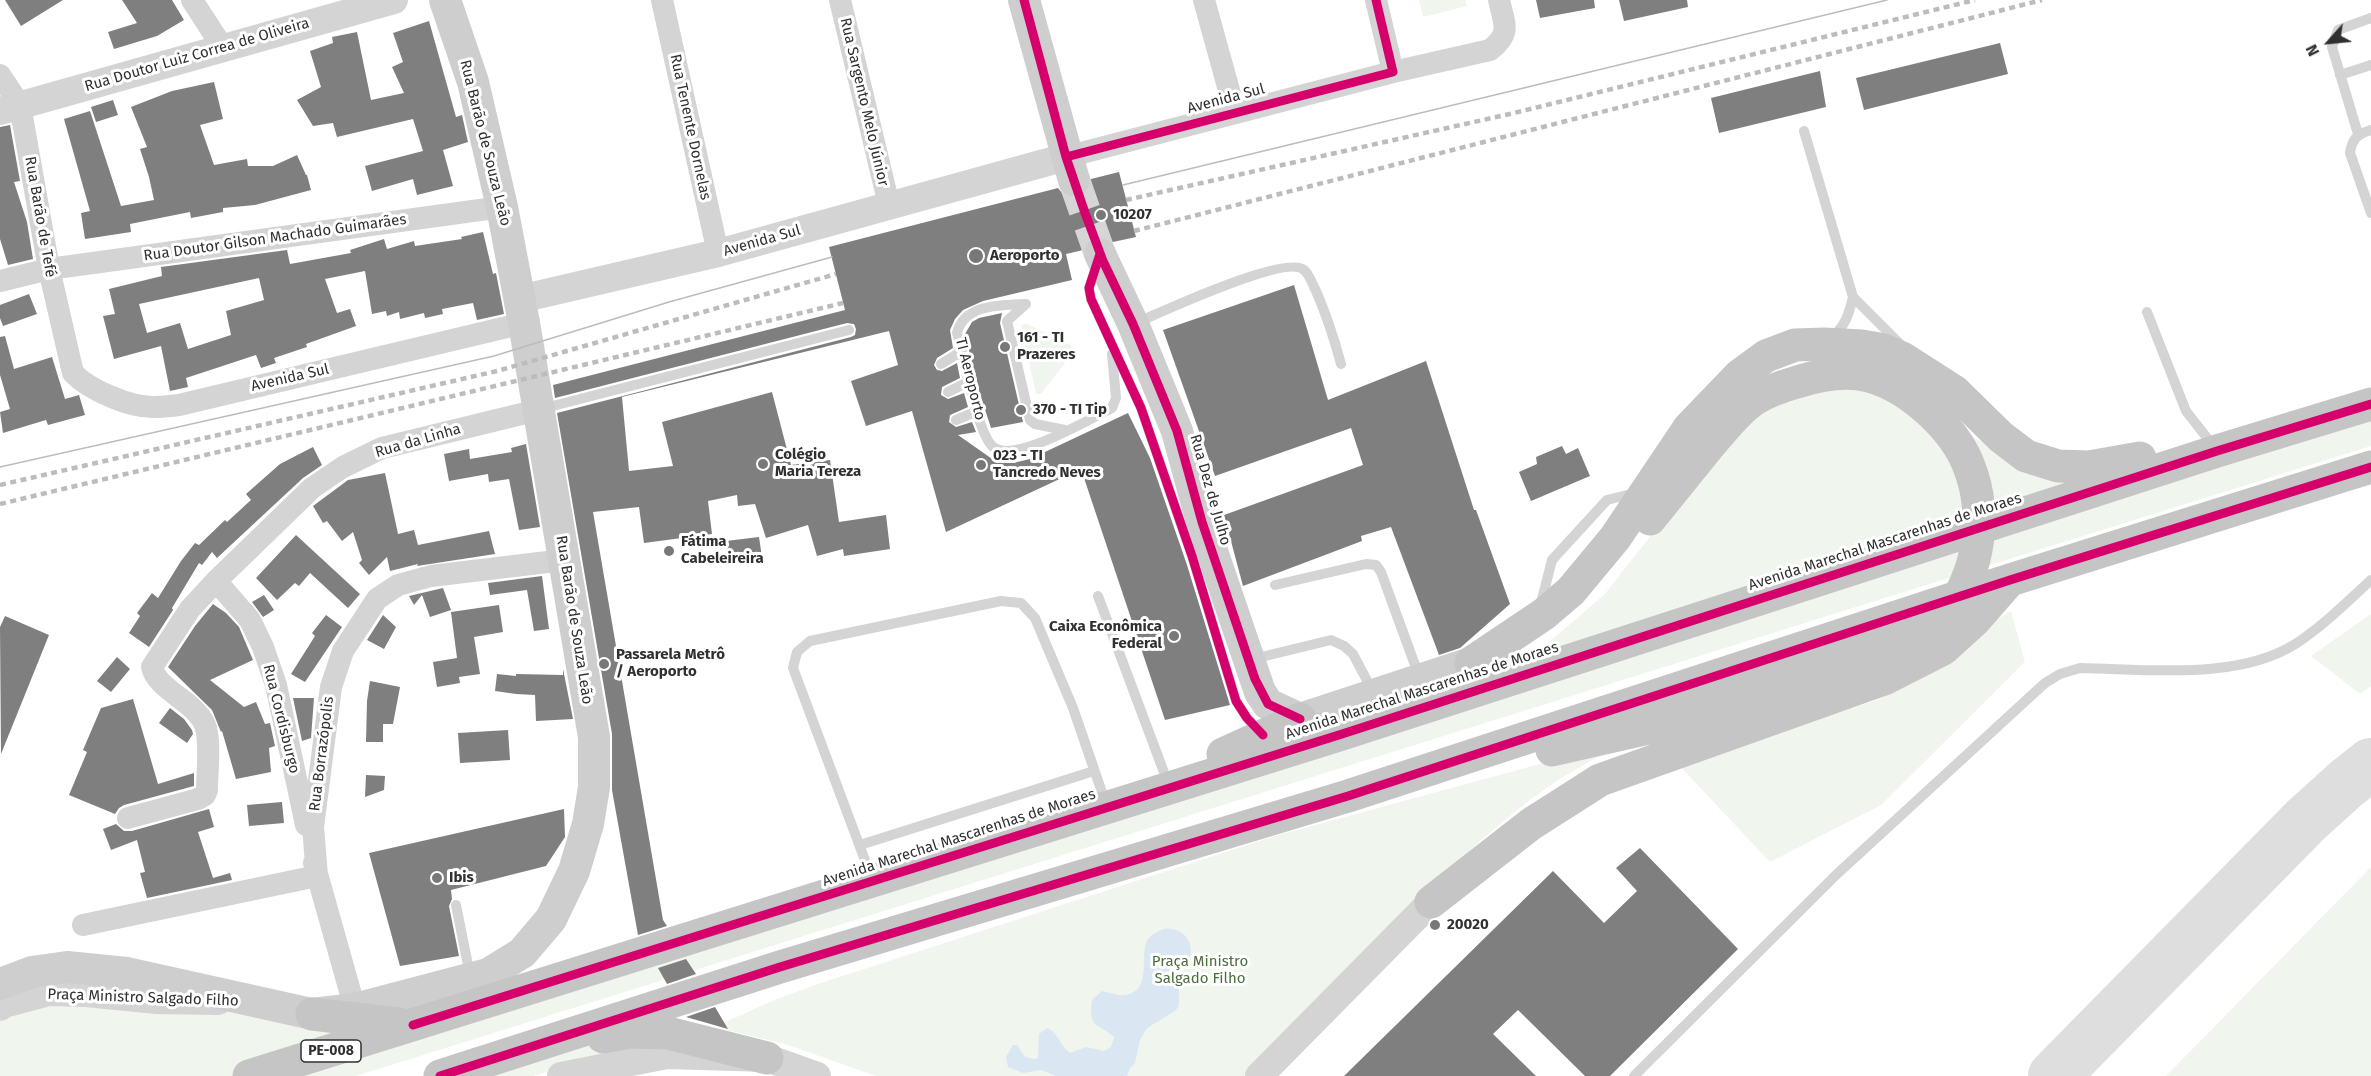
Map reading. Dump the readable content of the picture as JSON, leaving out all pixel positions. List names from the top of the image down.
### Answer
{
  "streets": {
    "highway": ["Avenida Marechal Mascarenhas de Moraes", "PE-008"],
    "main road": ["Rua Barão de Souza Leão", "Rua Dez de Julho"],
    "street": [
      "Rua Doutor Luiz Correa de Oliveira",
      "Avenida Sul",
      "Rua Sargento Melo Júnior",
      "Rua Tenente Dornelas",
      "Rua Barão de Tefé",
      "Rua Doutor Gilson Machado Guimarães",
      "Rua da Linha",
      "Rua Cordisburgo",
      "Rua Borrazópolis",
      "Praça Ministro Salgado Filho"
    ],
    "lane": ["TI Aeroporto"]
  },
  "crossings": [
    ["Rua Doutor Luiz Correa de Oliveira", "Rua Barão de Tefé"],
    ["Avenida Sul", "Rua Sargento Melo Júnior"],
    ["Avenida Sul", "Rua Tenente Dornelas"],
    ["Avenida Sul", "Rua Barão de Souza Leão"],
    ["Avenida Sul", "Rua Barão de Tefé"],
    ["Rua Barão de Souza Leão", "Rua Doutor Gilson Machado Guimarães"],
    ["Rua Barão de Souza Leão", "Rua da Linha"],
    ["Rua Barão de Souza Leão", "Rua Cordisburgo"],
    ["Rua Barão de Souza Leão", "Rua Borrazópolis"],
    ["Rua Barão de Souza Leão", "Praça Ministro Salgado Filho"],
    ["Rua Barão de Tefé", "Rua Doutor Gilson Machado Guimarães"],
    ["Rua da Linha", "Rua Cordisburgo"],
    ["Rua Cordisburgo", "Rua Borrazópolis"]
  ],
  "parks": ["Praça Ministro Salgado Filho"],
  "places": [
    "10207",
    "Aeroporto",
    "161 - TI Prazeres",
    "370 - TI Tip",
    "Colégio Maria Tereza",
    "023 - TI Tancredo Neves",
    "Fátima Cabeleireira",
    "Caixa Econômica Federal",
    "Passarela Metrô / Aeroporto",
    "Ibis",
    "20020"
  ],
  "north": "bottom left"
}
